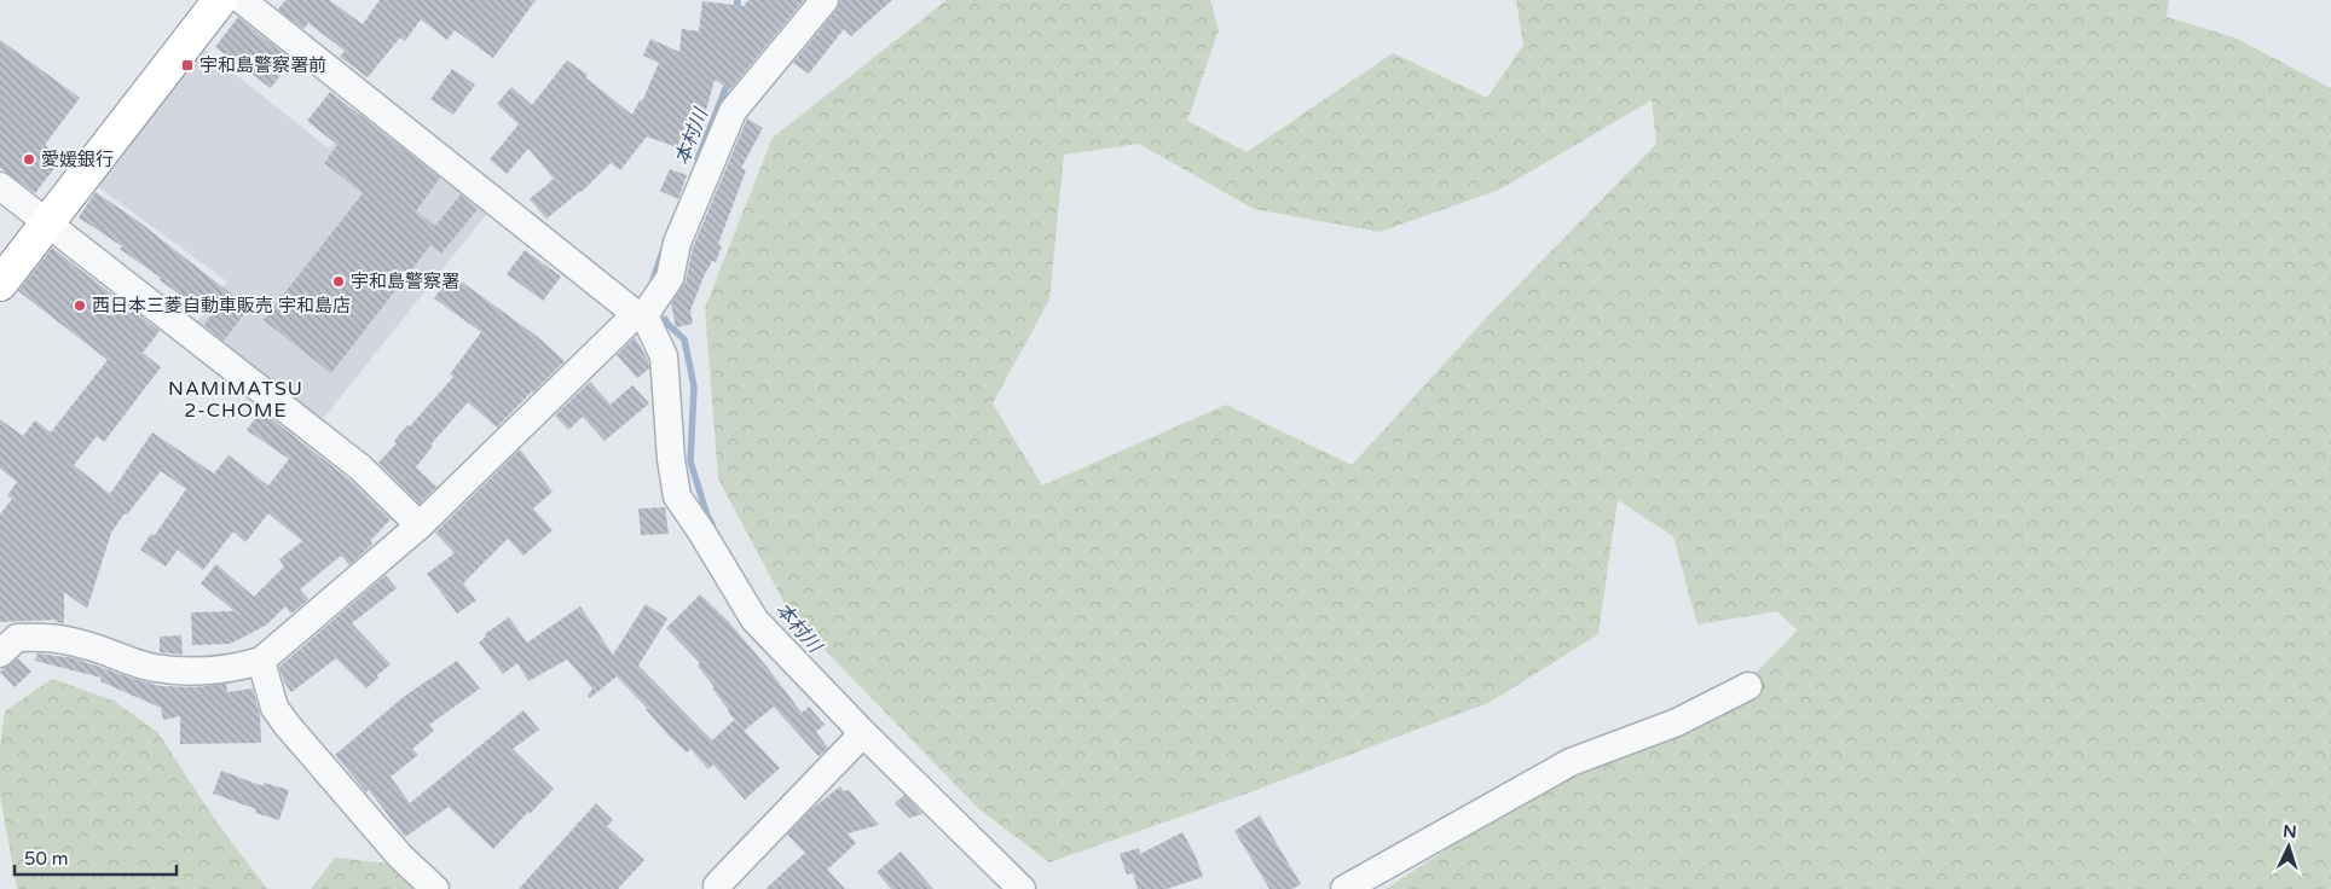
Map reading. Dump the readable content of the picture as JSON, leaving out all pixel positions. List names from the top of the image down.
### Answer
{
  "districts": ["NAMIMATSU 2-CHOME"],
  "water": ["本村川"],
  "places": {
    "transit": ["宇和島警察署前"],
    "other": ["愛媛銀行", "宇和島警察署", "西日本三菱自動車販売 宇和島店"]
  },
  "scale_bar": "50 m",
  "north": "top"
}
